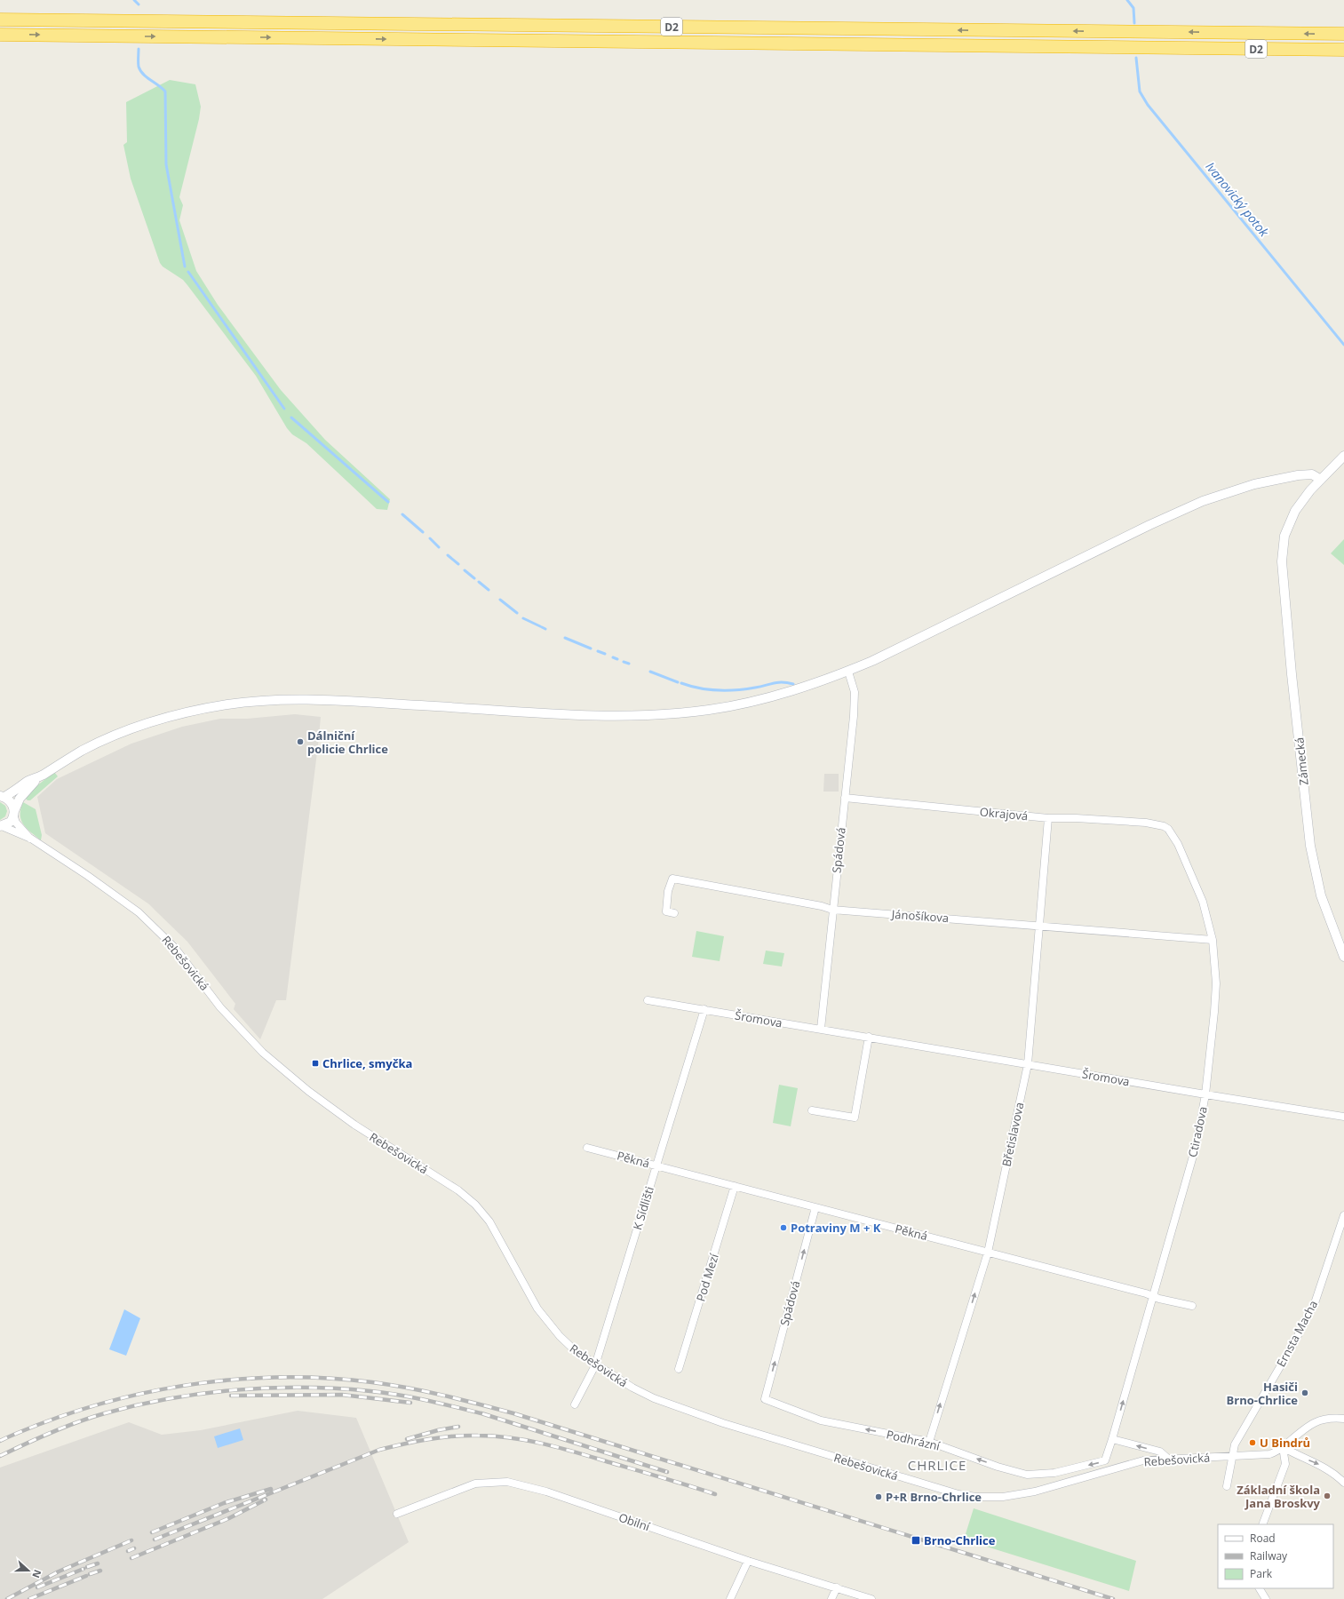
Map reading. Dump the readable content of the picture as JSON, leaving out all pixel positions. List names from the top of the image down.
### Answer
{
  "streets": {
    "highway": ["D2"],
    "street": [
      "Zámecká",
      "Okrajová",
      "Spádová",
      "Jánošíkova",
      "Rebešovická",
      "Šromova",
      "Ctiradova",
      "Břetislavova",
      "Pěkná",
      "K Sídlišti",
      "Pod Mezí",
      "Ernsta Macha",
      "Podhrázní",
      "Obilní"
    ]
  },
  "crossings": [
    ["Okrajová", "Spádová"],
    ["Okrajová", "Ctiradova"],
    ["Okrajová", "Břetislavova"],
    ["Spádová", "Jánošíkova"],
    ["Spádová", "Šromova"],
    ["Spádová", "Pěkná"],
    ["Spádová", "Podhrázní"],
    ["Jánošíkova", "Ctiradova"],
    ["Jánošíkova", "Břetislavova"],
    ["Rebešovická", "K Sídlišti"],
    ["Rebešovická", "Ernsta Macha"],
    ["Šromova", "Ctiradova"],
    ["Šromova", "Břetislavova"],
    ["Šromova", "K Sídlišti"],
    ["Ctiradova", "Pěkná"],
    ["Ctiradova", "Podhrázní"],
    ["Břetislavova", "Pěkná"],
    ["Břetislavova", "Podhrázní"],
    ["Pěkná", "K Sídlišti"],
    ["Pěkná", "Pod Mezí"]
  ],
  "one_way": ["Spádová", "Podhrázní"],
  "districts": ["CHRLICE"],
  "water": ["Ivanovický potok"],
  "places": {
    "other": [
      "Dálniční policie Chrlice",
      "Potraviny M + K",
      "Hasiči Brno-Chrlice",
      "U Bindrů",
      "Základní škola Jana Broskvy",
      "P+R Brno-Chrlice"
    ],
    "transit": ["Chrlice, smyčka", "Brno-Chrlice"]
  },
  "legend": ["Road", "Railway", "Park"],
  "north": "right"
}
